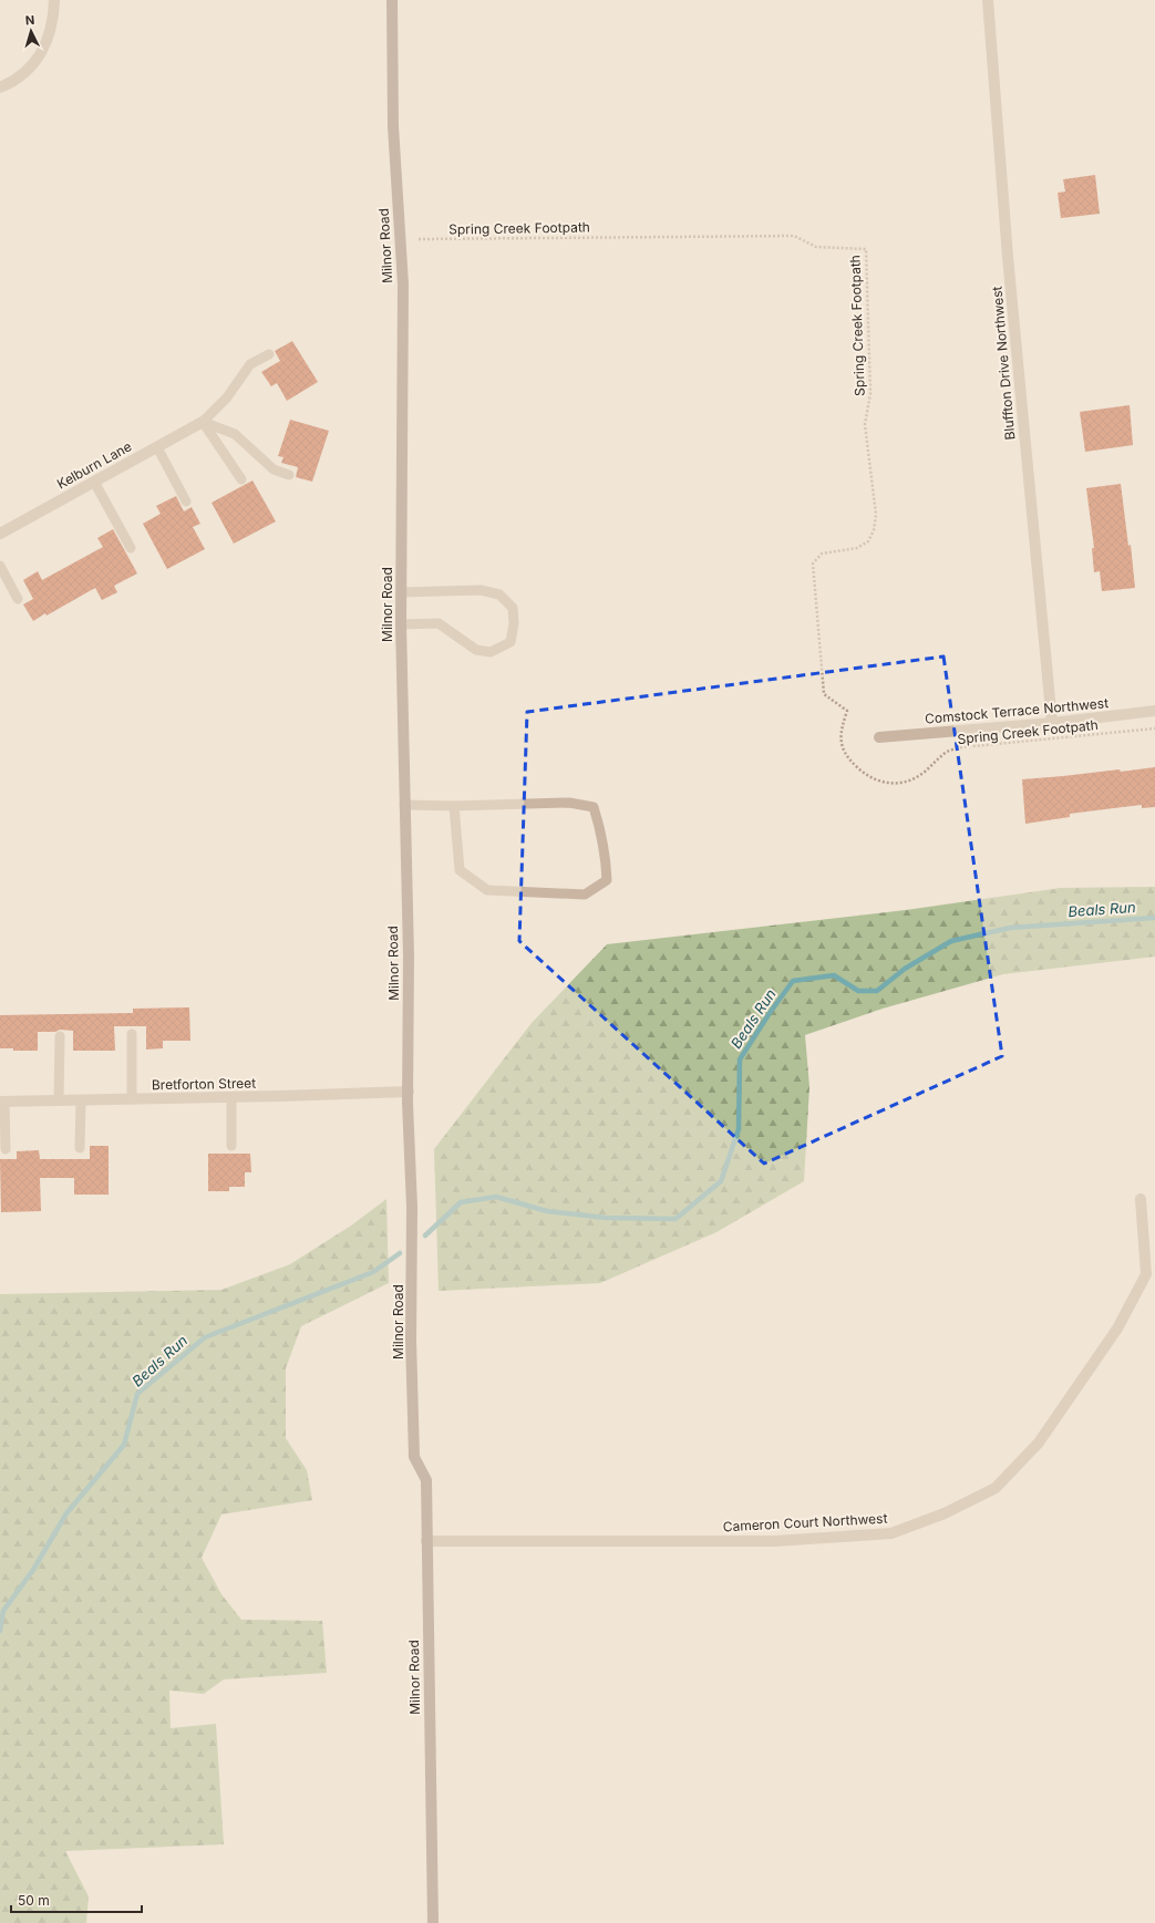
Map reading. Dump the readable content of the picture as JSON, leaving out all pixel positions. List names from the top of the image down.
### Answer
{
  "streets": {
    "main road": ["Milnor Road"],
    "street": [
      "Bluffton Drive Northwest",
      "Kelburn Lane",
      "Comstock Terrace Northwest",
      "Bretforton Street",
      "Cameron Court Northwest"
    ],
    "path": ["Spring Creek Footpath"]
  },
  "crossings": [
    ["Milnor Road", "Bretforton Street"],
    ["Milnor Road", "Cameron Court Northwest"],
    ["Bluffton Drive Northwest", "Comstock Terrace Northwest"]
  ],
  "water": ["Beals Run"],
  "scale_bar": "50 m",
  "north": "top"
}
